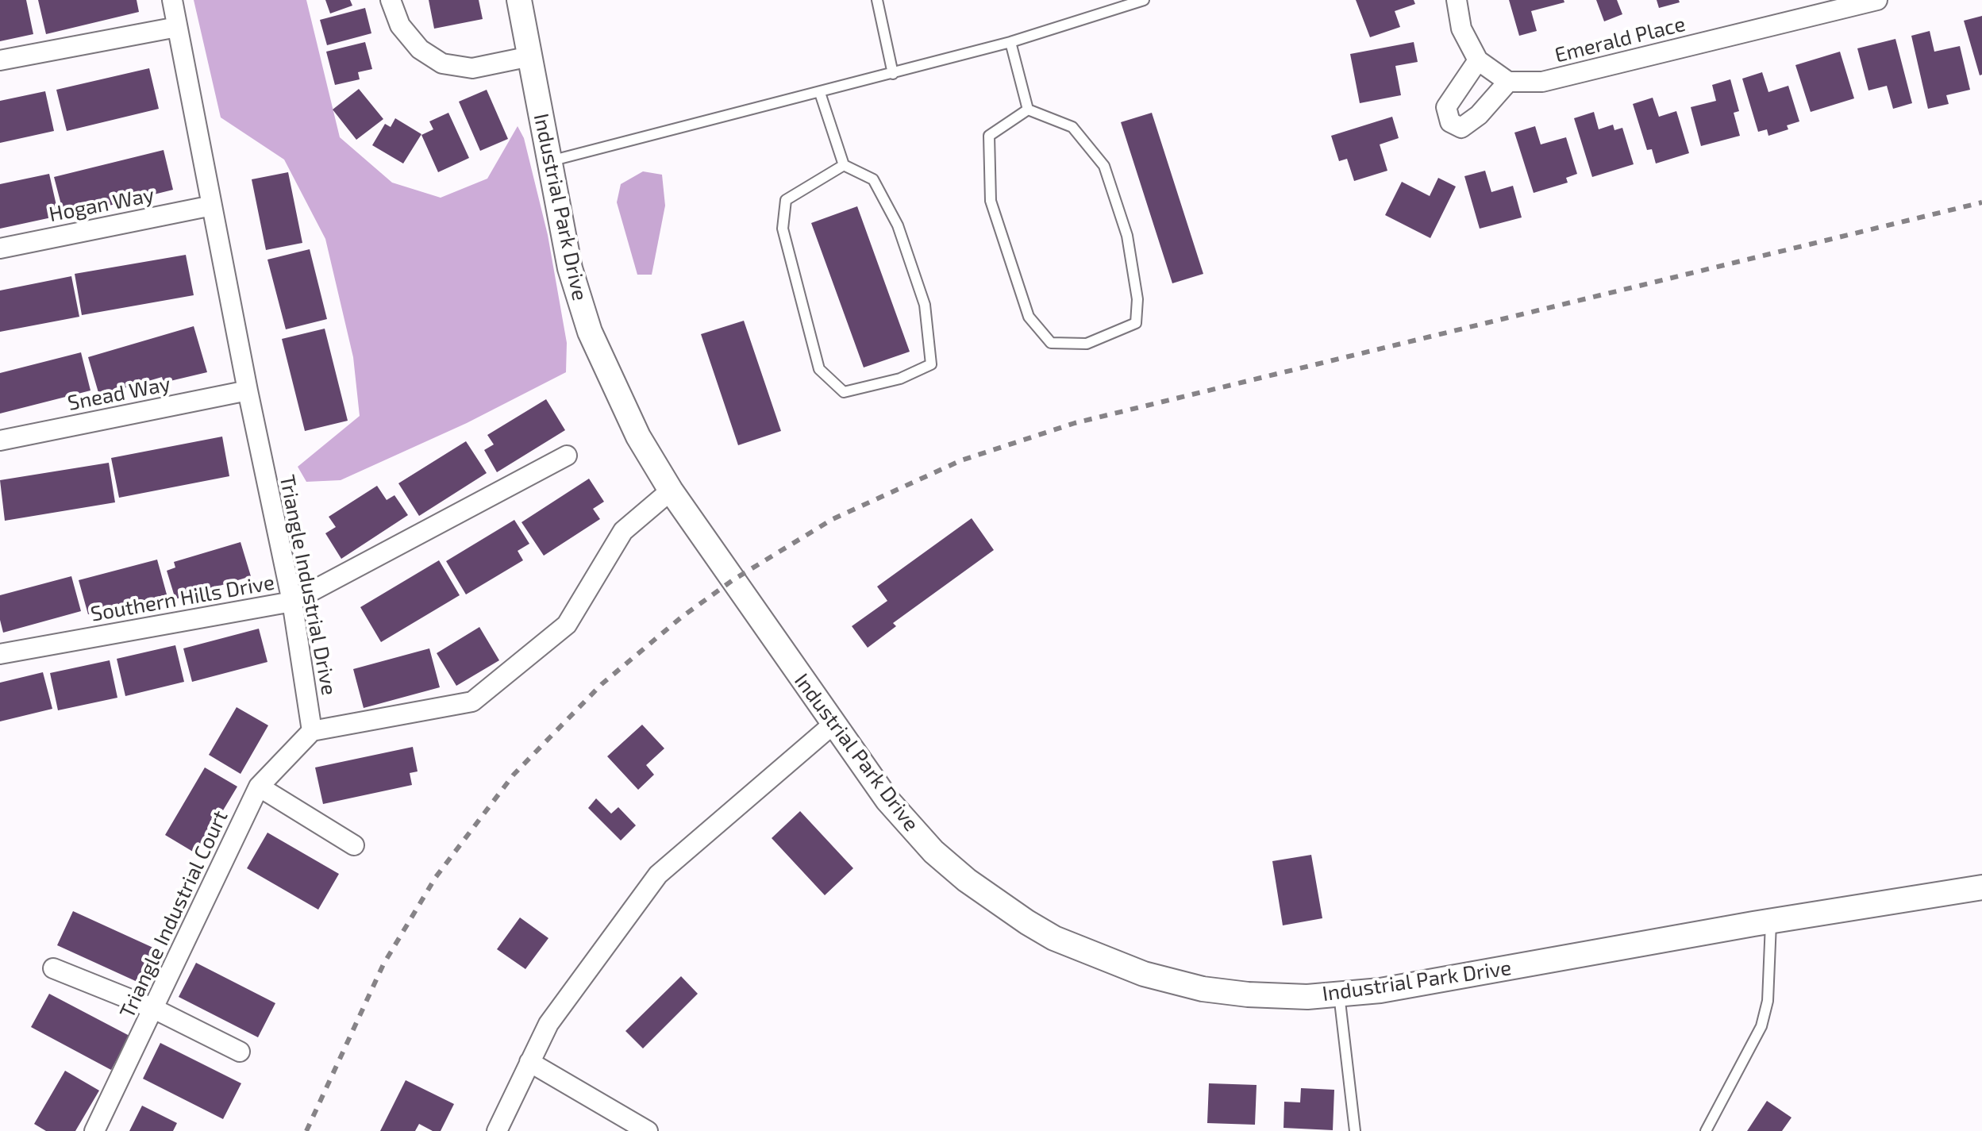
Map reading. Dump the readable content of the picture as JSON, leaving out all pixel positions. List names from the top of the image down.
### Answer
{
  "streets": {
    "street": [
      "Emerald Place",
      "Hogan Way",
      "Industrial Park Drive",
      "Snead Way",
      "Triangle Industrial Drive",
      "Southern Hills Drive",
      "Triangle Industrial Court"
    ]
  },
  "crossings": [
    ["Hogan Way", "Triangle Industrial Drive"],
    ["Snead Way", "Triangle Industrial Drive"],
    ["Triangle Industrial Drive", "Southern Hills Drive"],
    ["Triangle Industrial Drive", "Triangle Industrial Court"]
  ]
}
